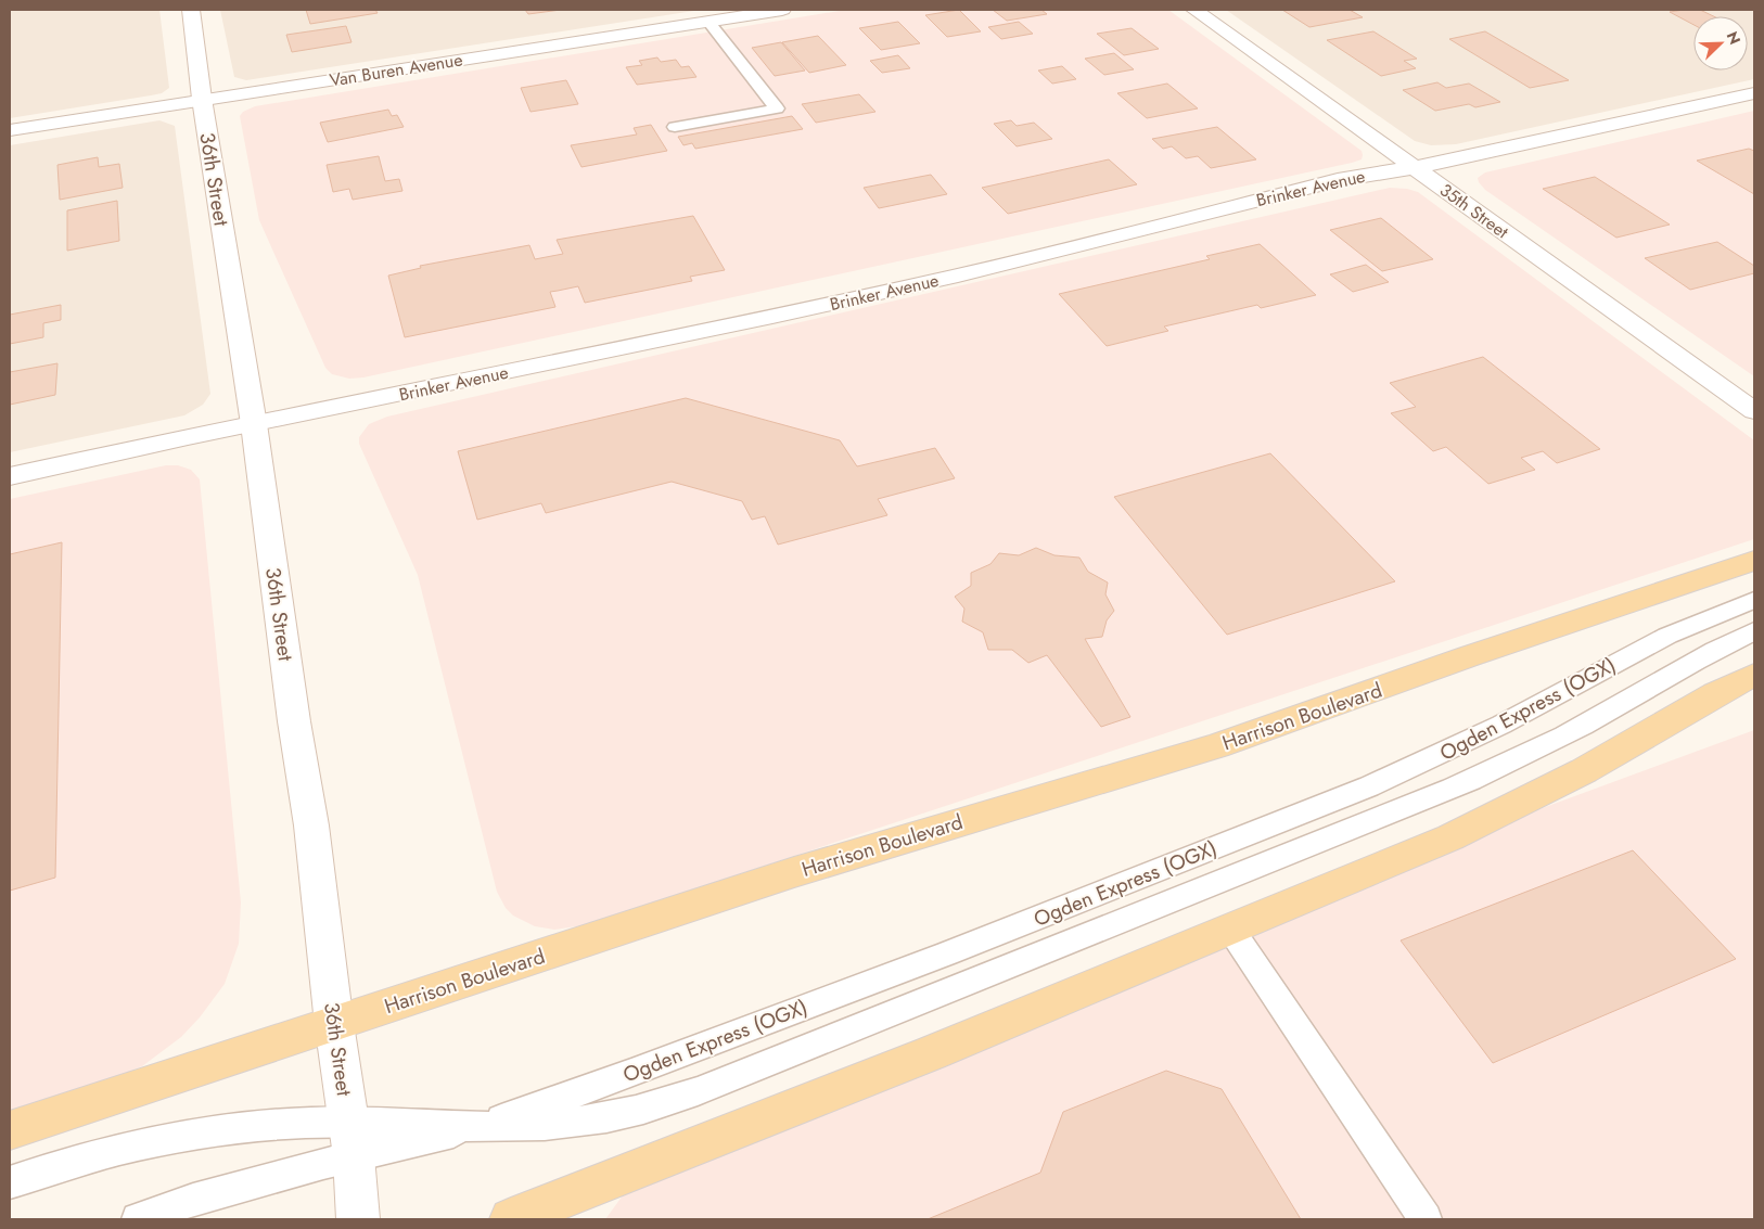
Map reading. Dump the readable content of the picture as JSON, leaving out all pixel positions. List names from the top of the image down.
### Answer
{
  "streets": {
    "main road": ["Harrison Boulevard"],
    "street": [
      "Van Buren Avenue",
      "36th Street",
      "Brinker Avenue",
      "35th Street"
    ],
    "lane": ["Ogden Express (OGX)"]
  },
  "crossings": [
    ["Van Buren Avenue", "36th Street"],
    ["36th Street", "Brinker Avenue"],
    ["36th Street", "Ogden Express (OGX)"],
    ["36th Street", "Harrison Boulevard"],
    ["Brinker Avenue", "35th Street"]
  ],
  "north": "top right"
}
